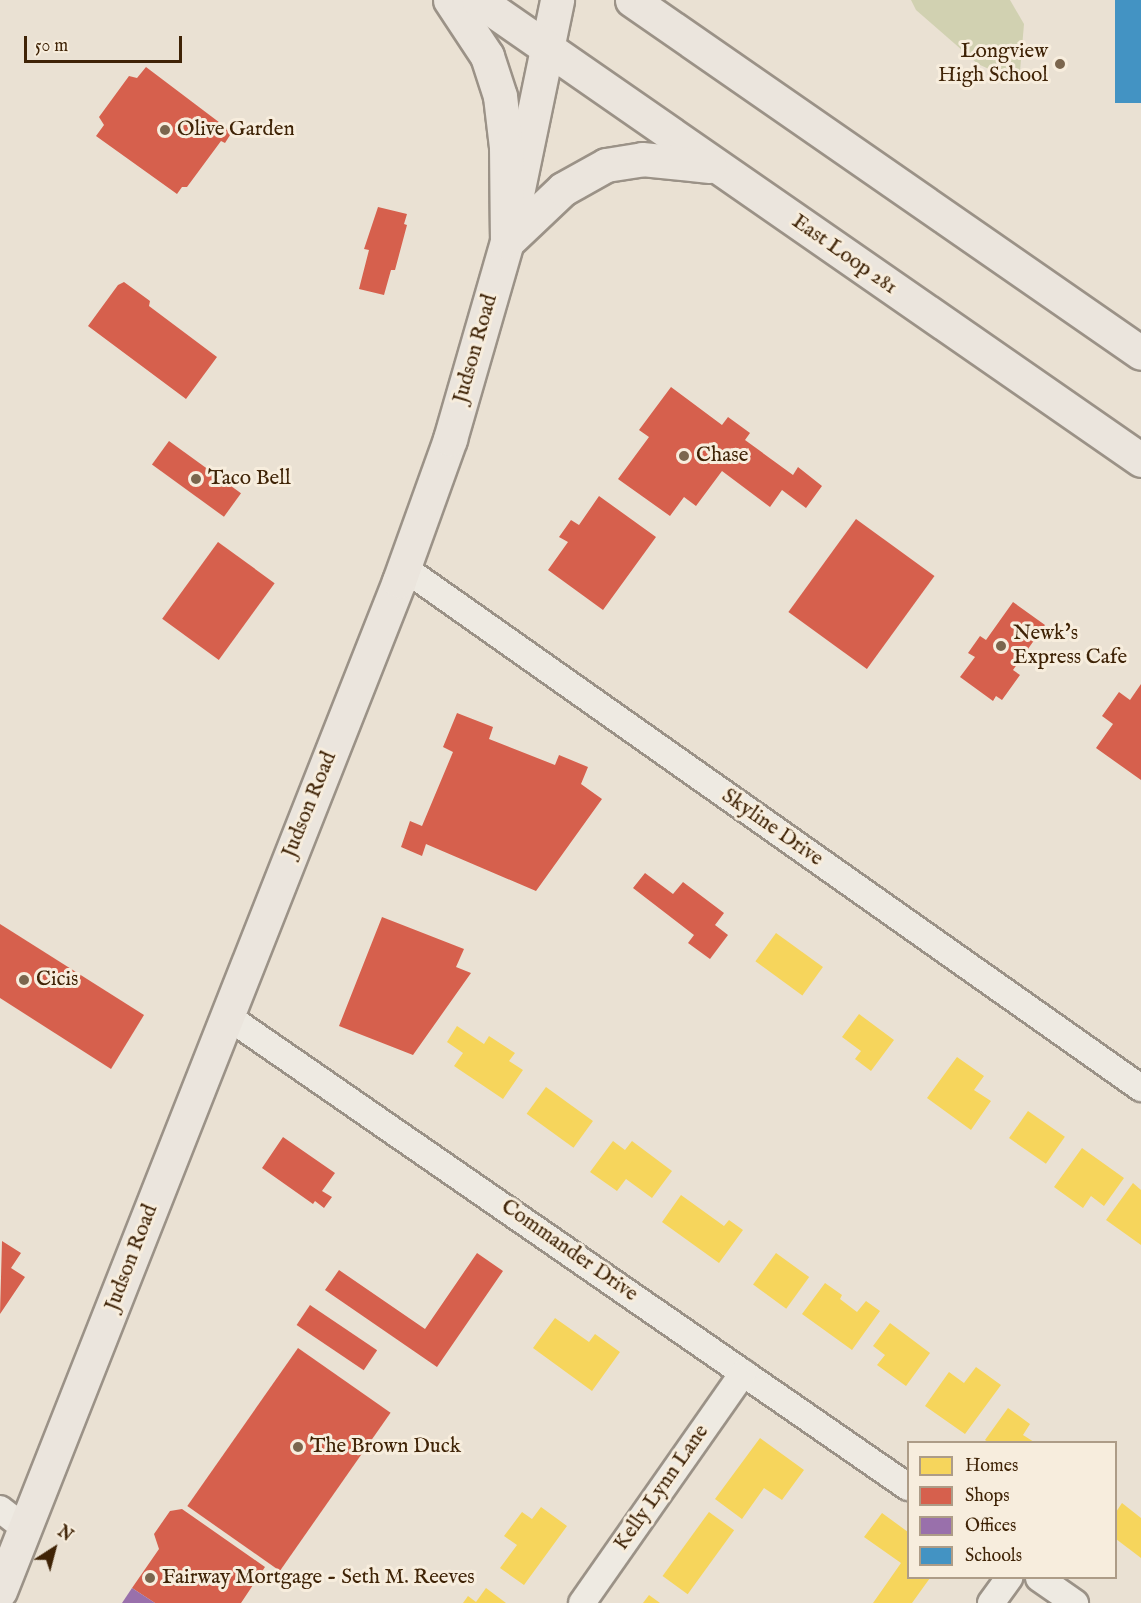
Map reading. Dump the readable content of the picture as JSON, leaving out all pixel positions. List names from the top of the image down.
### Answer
{
  "streets": {
    "main road": ["East Loop 281", "Judson Road"],
    "street": ["Skyline Drive", "Commander Drive", "Kelly Lynn Lane"]
  },
  "crossings": [
    ["East Loop 281", "Judson Road"],
    ["Judson Road", "Skyline Drive"],
    ["Judson Road", "Commander Drive"],
    ["Commander Drive", "Kelly Lynn Lane"]
  ],
  "places": [
    "Longview High School",
    "Olive Garden",
    "Chase",
    "Taco Bell",
    "Newk's Express Cafe",
    "Cicis",
    "The Brown Duck",
    "Fairway Mortgage - Seth M. Reeves"
  ],
  "legend": [
    "Homes",
    "Shops",
    "Offices",
    "Schools"
  ],
  "scale_bar": "50 m",
  "north": "top right"
}
